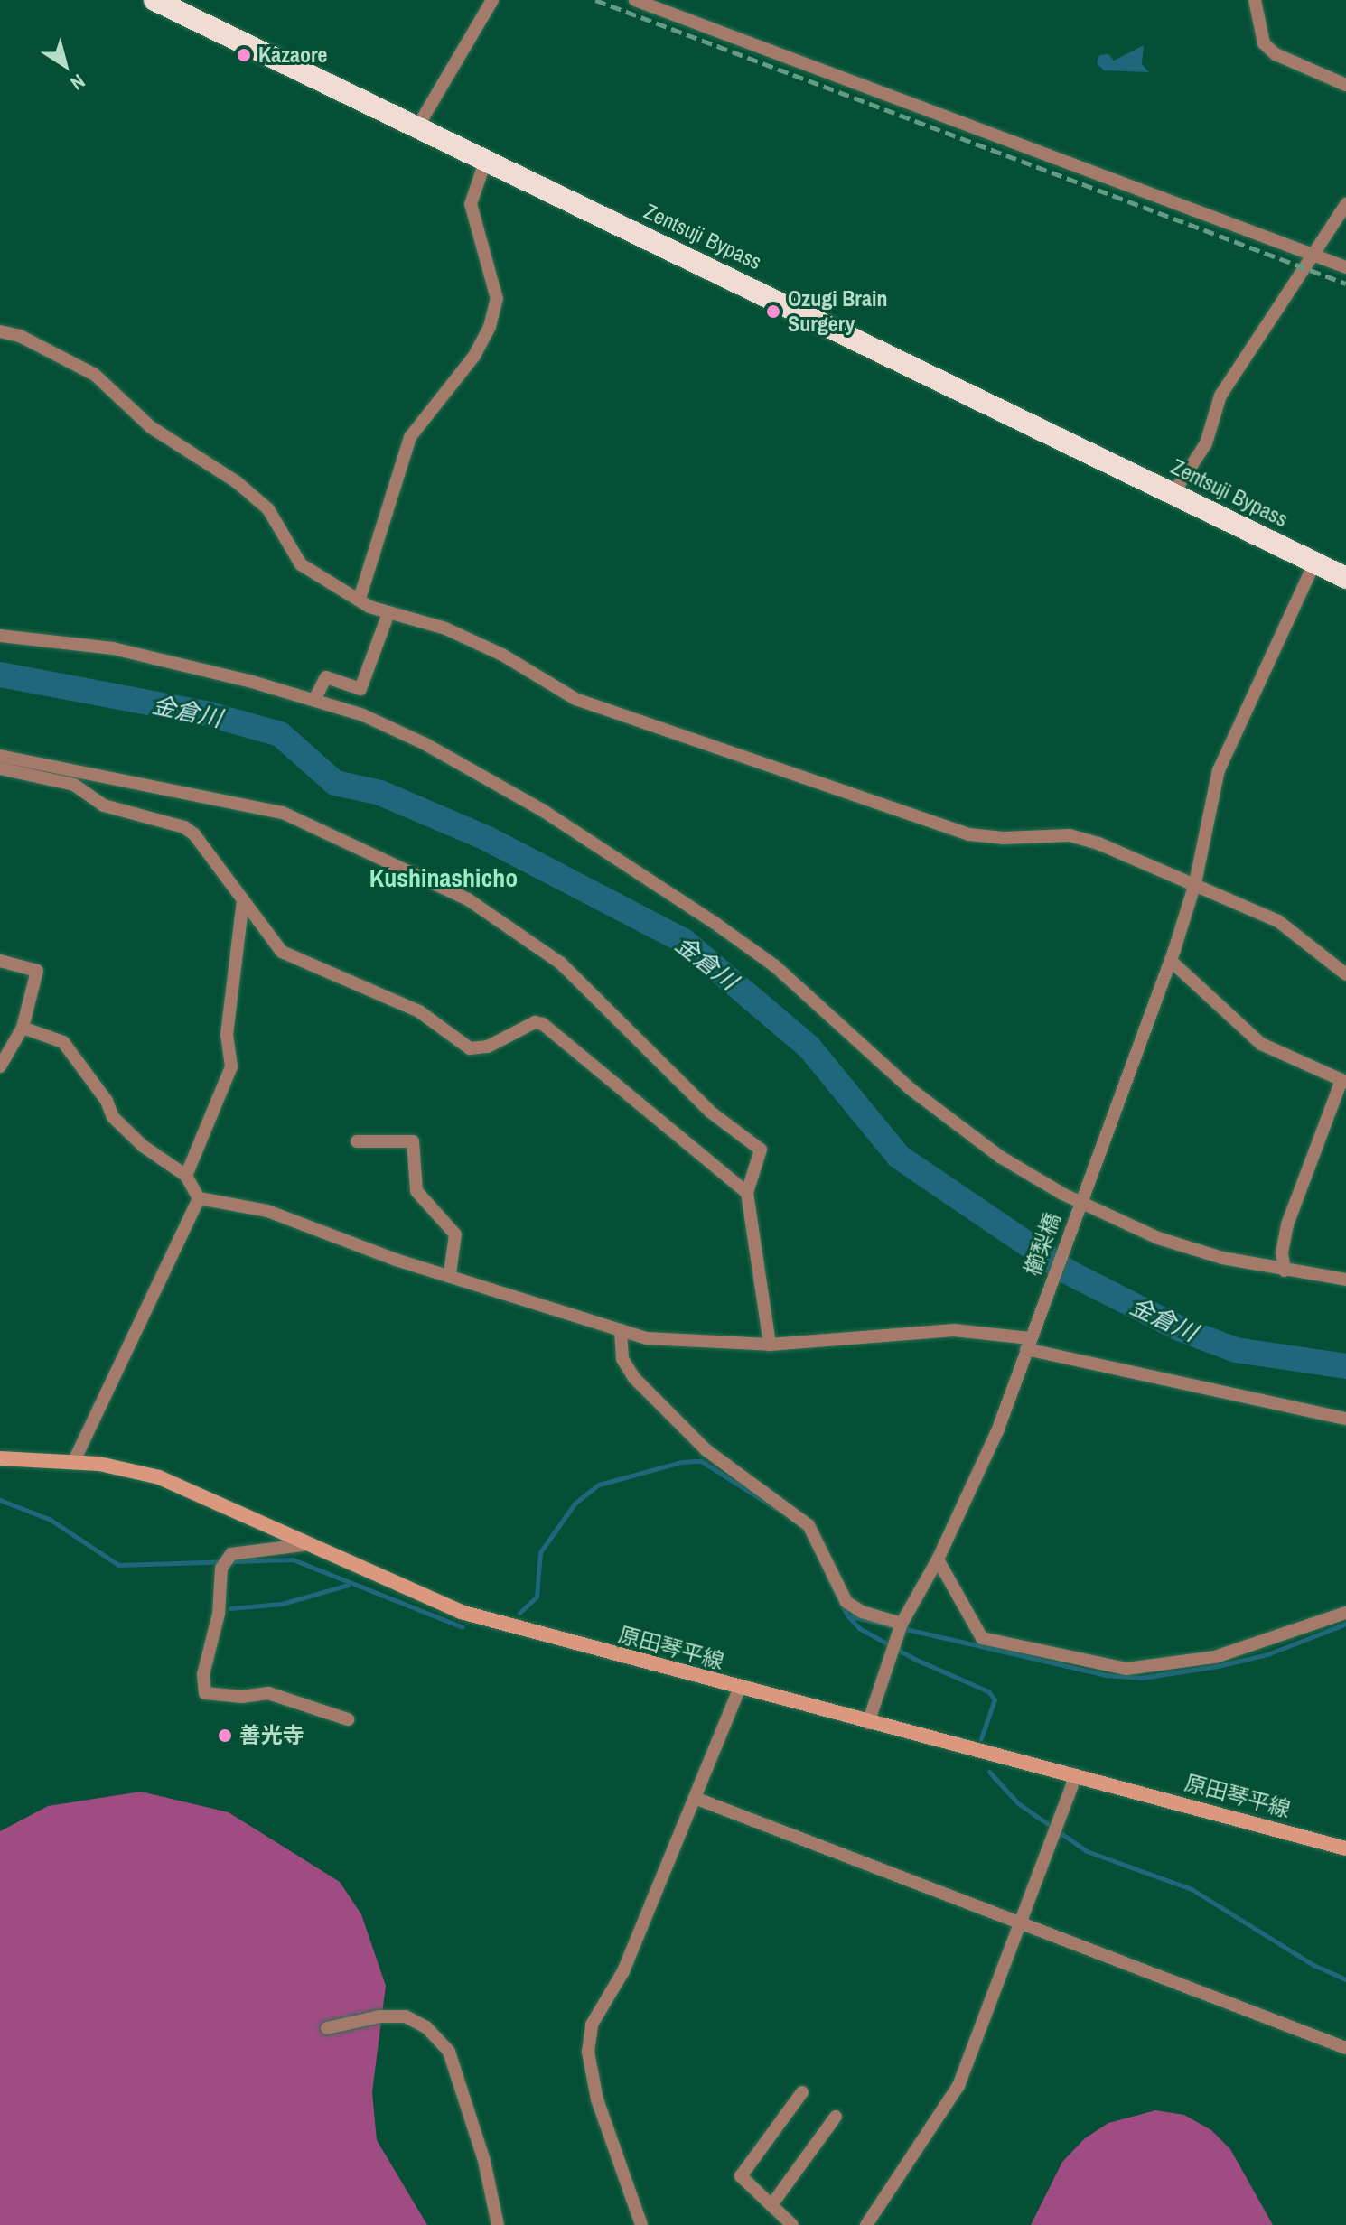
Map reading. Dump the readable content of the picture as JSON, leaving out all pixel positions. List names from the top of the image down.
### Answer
{
  "streets": {
    "highway": ["Zentsuji Bypass"],
    "main road": ["原田琴平線"],
    "street": ["櫛梨橋"]
  },
  "crossings": [
    ["Zentsuji Bypass", "櫛梨橋"],
    ["櫛梨橋", "原田琴平線"]
  ],
  "districts": ["Kushinashicho"],
  "water": ["金倉川"],
  "places": ["Kazaore", "Ozugi Brain Surgery", "善光寺"],
  "north": "bottom right"
}
